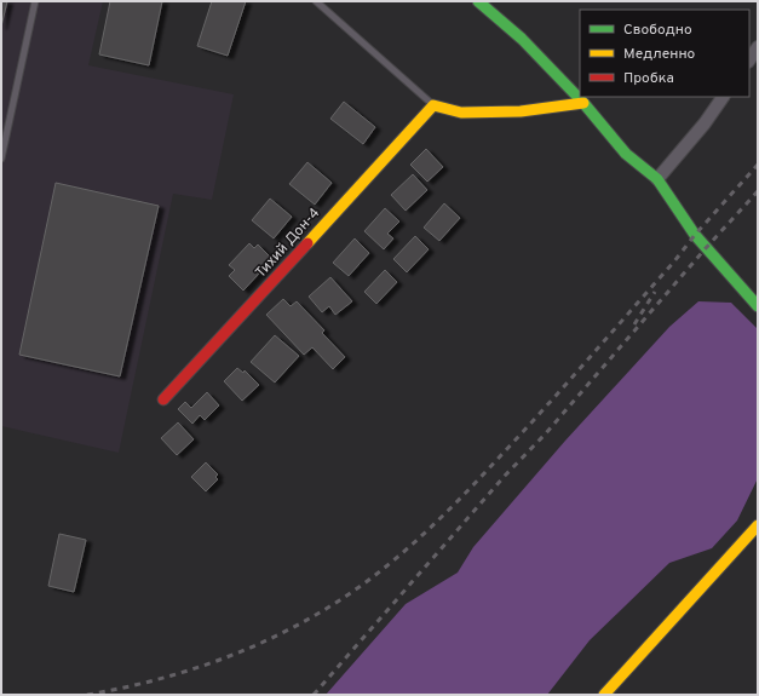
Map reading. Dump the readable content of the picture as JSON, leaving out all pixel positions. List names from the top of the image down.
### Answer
{
  "streets": {
    "street": ["Тихий Дон-4"]
  },
  "legend": ["Свободно", "Медленно", "Пробка"]
}
